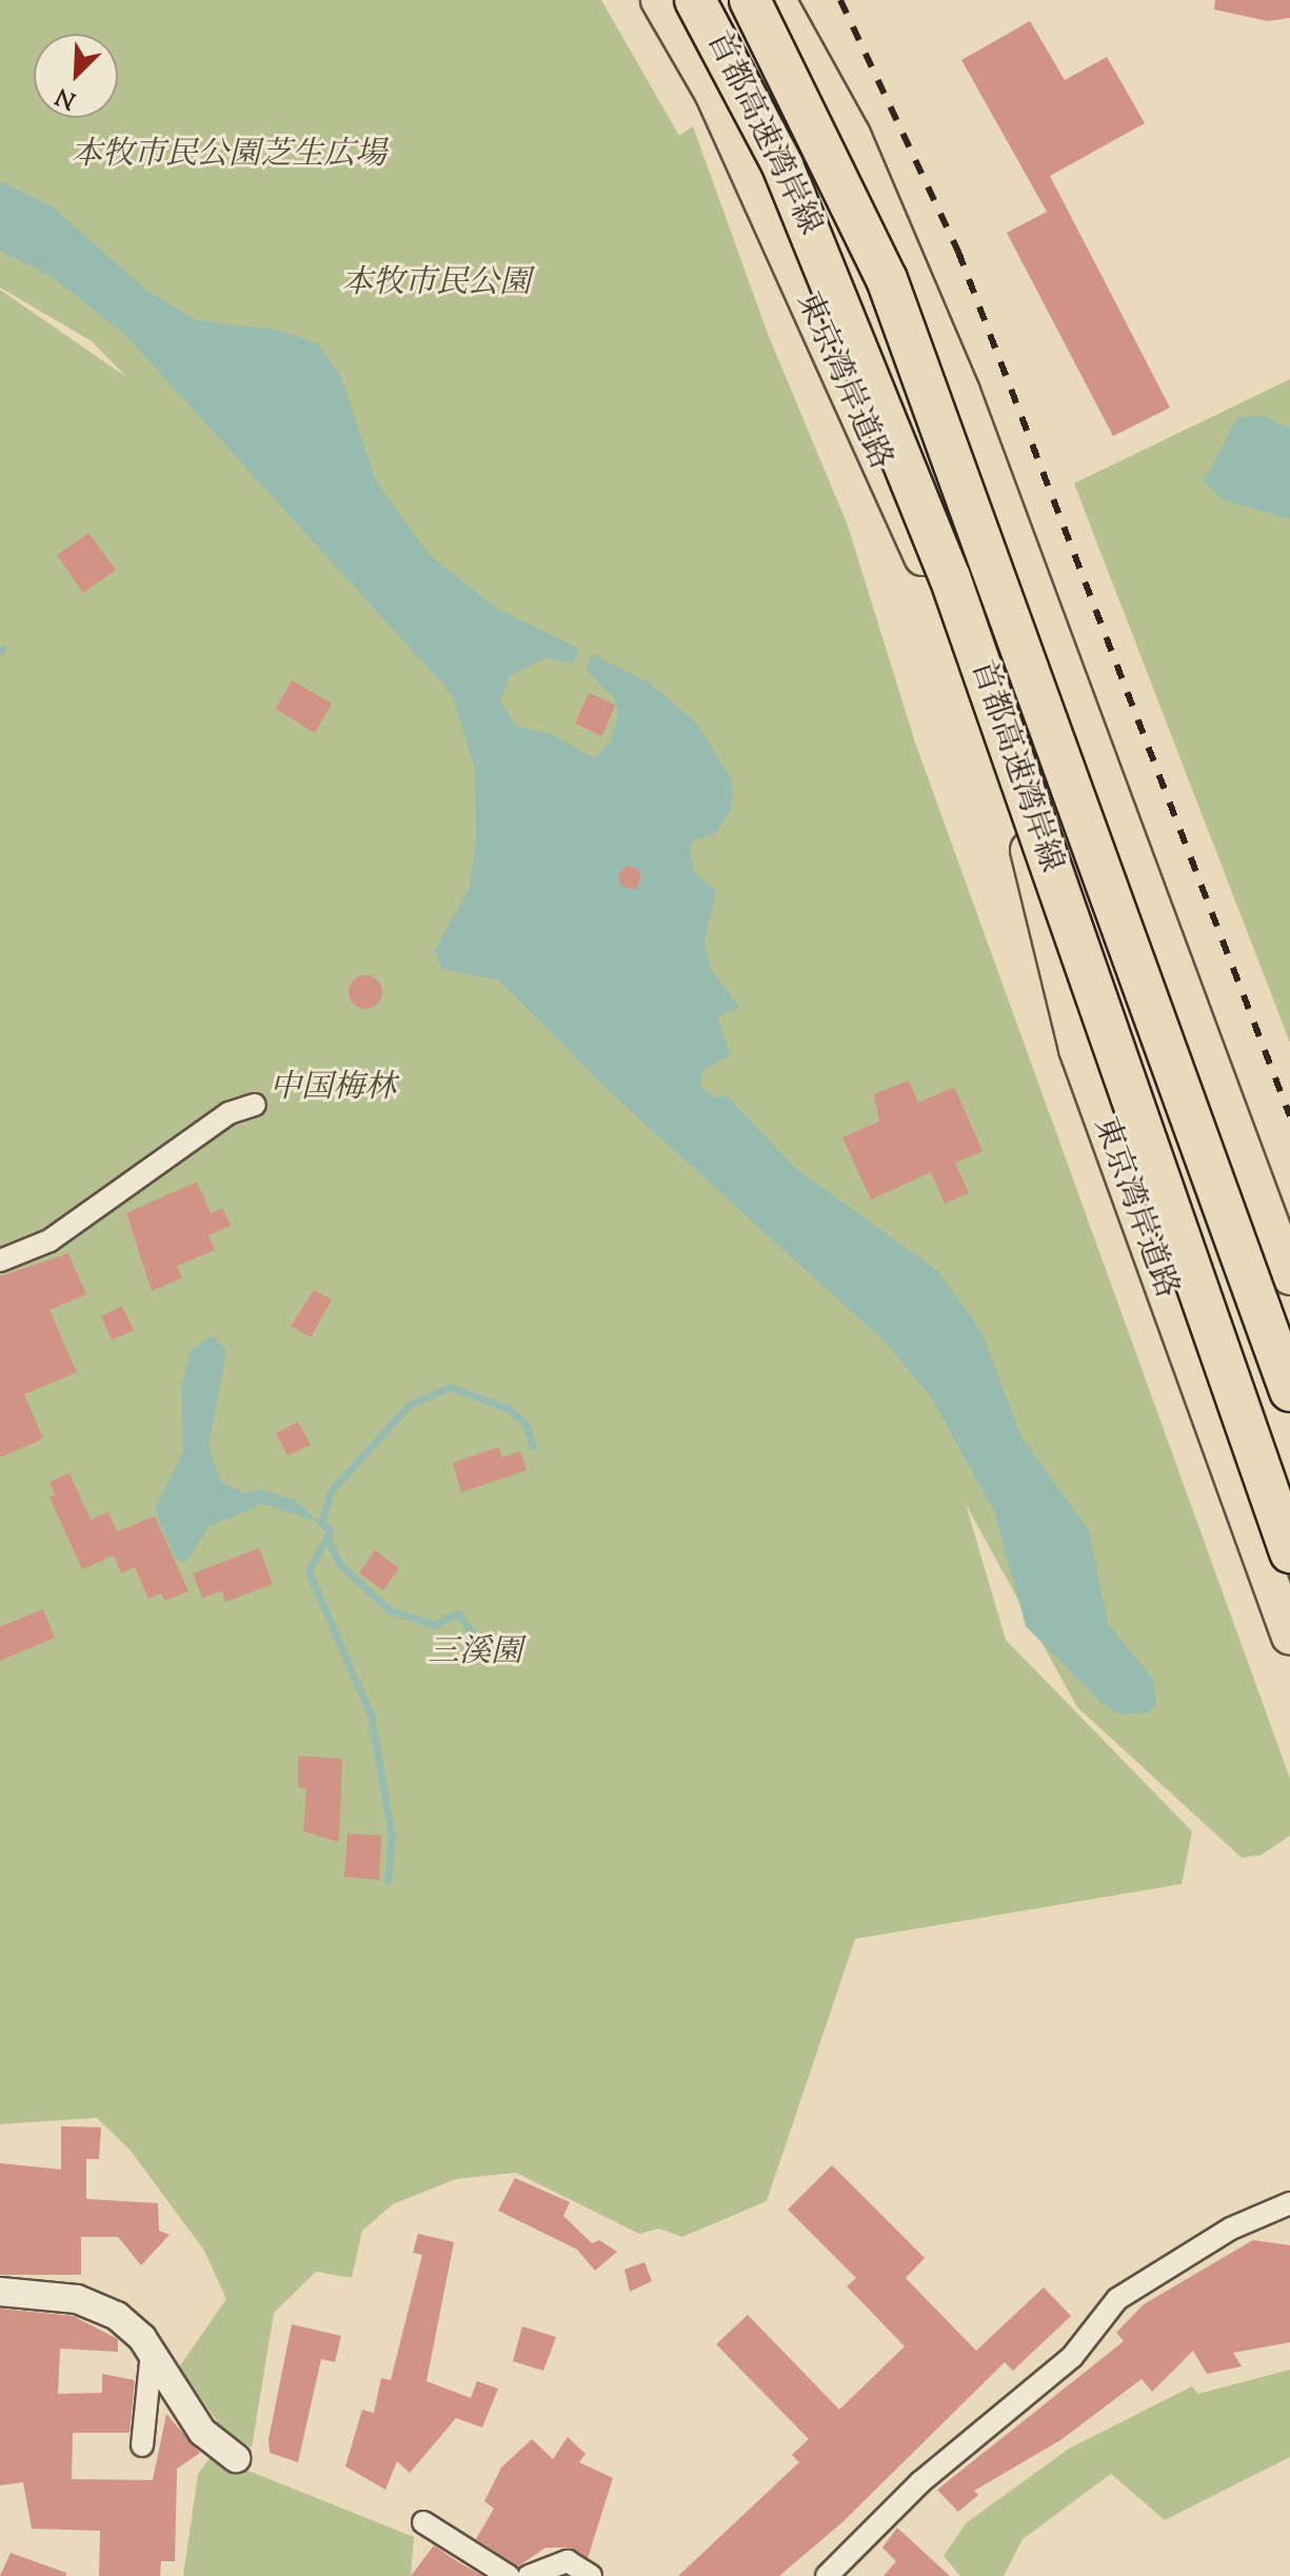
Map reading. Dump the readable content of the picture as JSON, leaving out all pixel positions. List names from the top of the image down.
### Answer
{
  "streets": {
    "highway": ["首都高速湾岸線", "東京湾岸道路"]
  },
  "parks": [
    "本牧市民公園芝生広場",
    "本牧市民公園",
    "中国梅林",
    "三溪園"
  ],
  "north": "bottom left"
}
